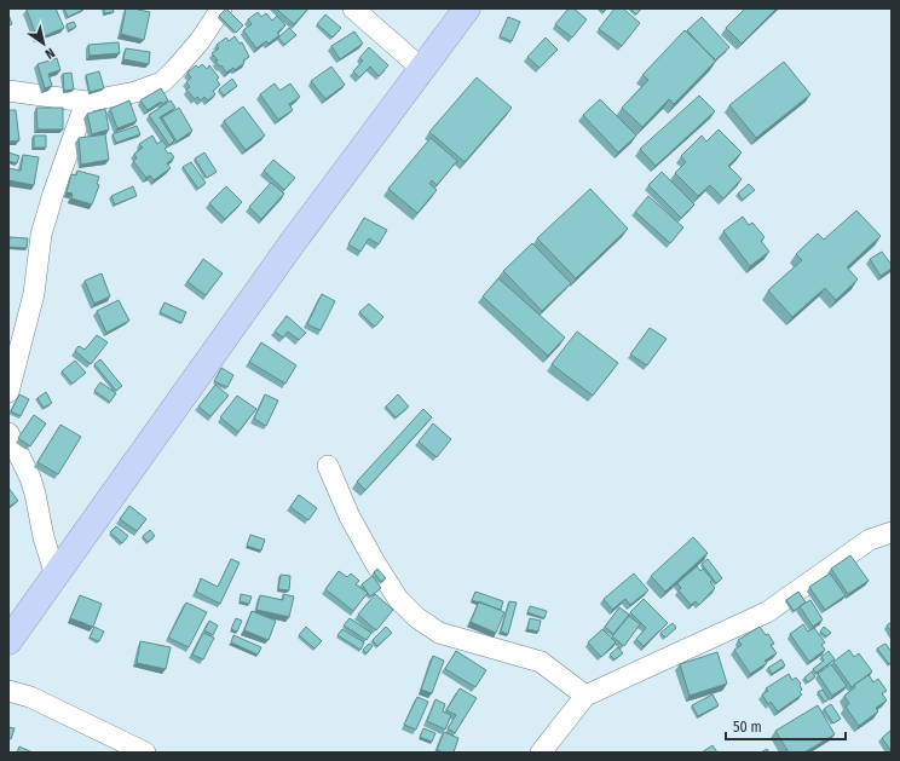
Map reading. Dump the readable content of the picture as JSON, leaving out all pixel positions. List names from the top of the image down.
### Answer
{
  "scale_bar": "50 m",
  "north": "bottom right"
}
